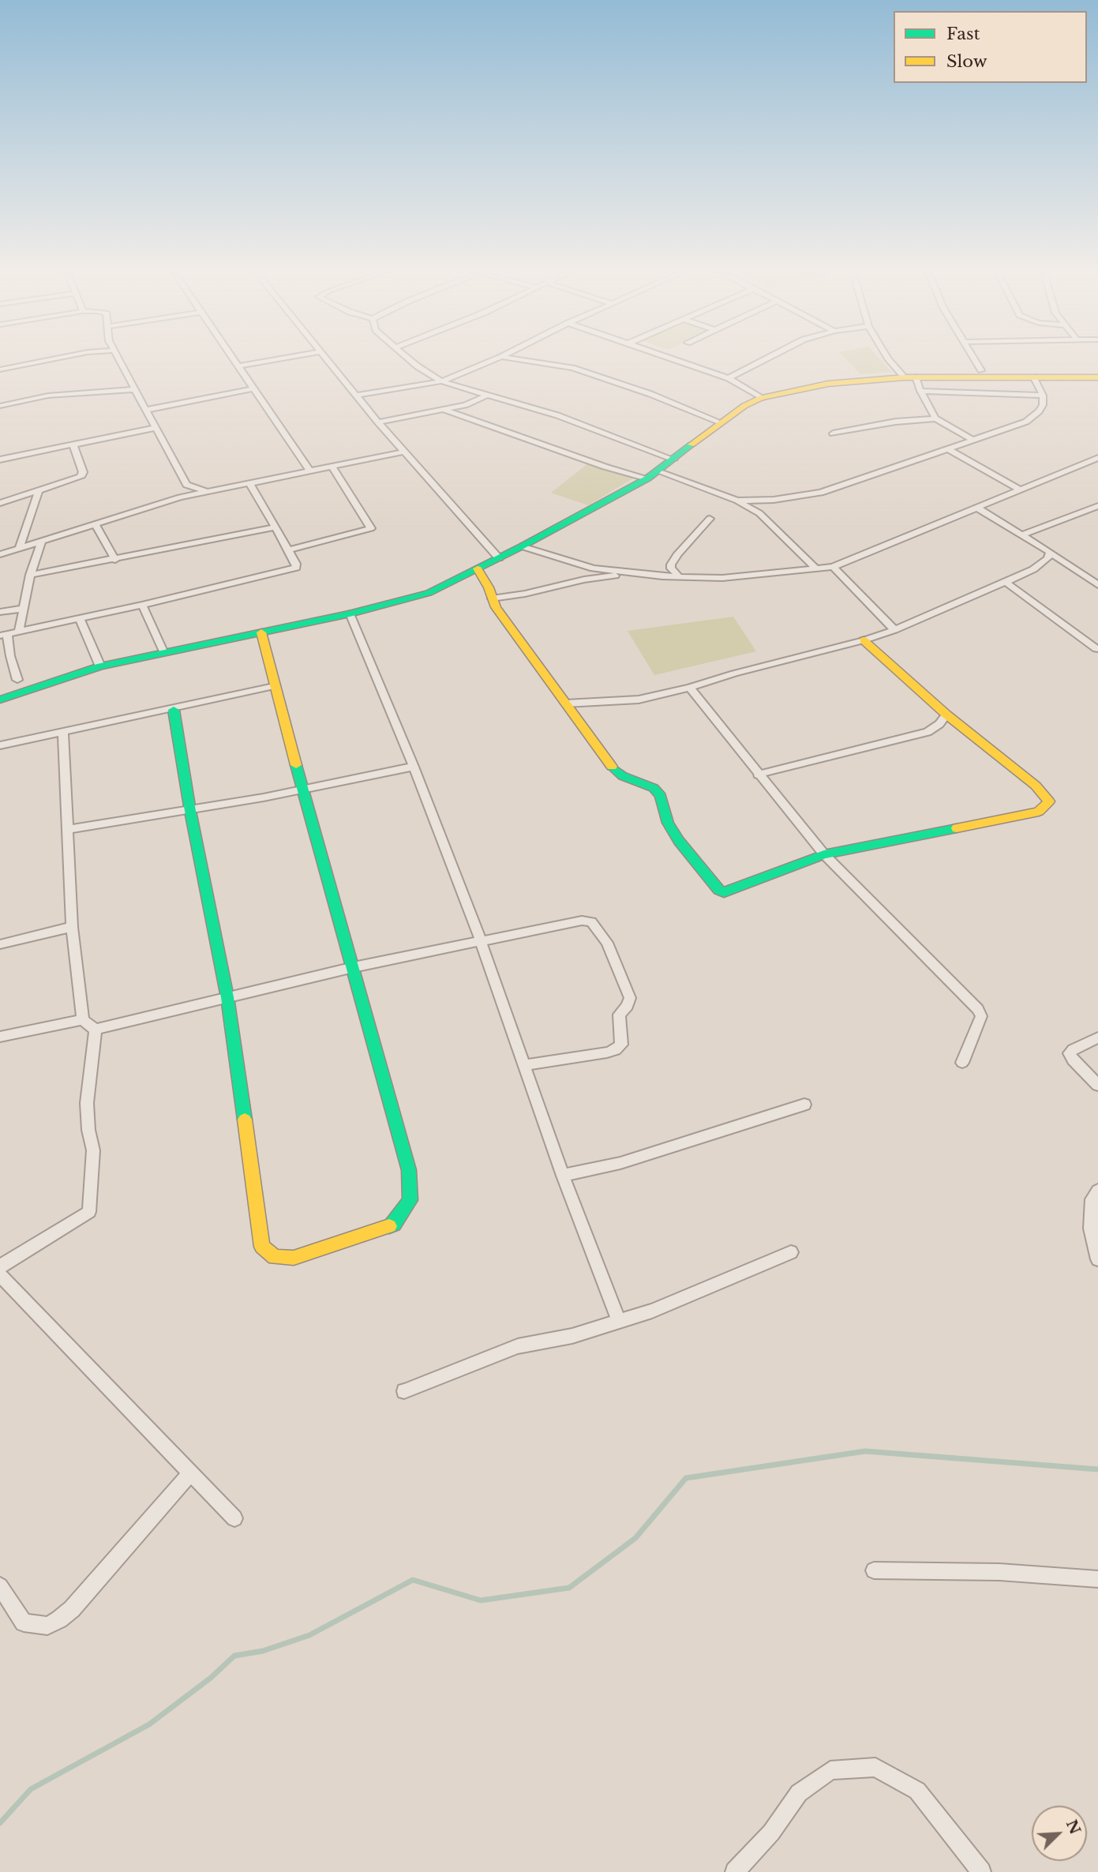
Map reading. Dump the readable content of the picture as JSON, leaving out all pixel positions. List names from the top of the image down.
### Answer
{
  "legend": ["Fast", "Slow"],
  "north": "top right"
}
